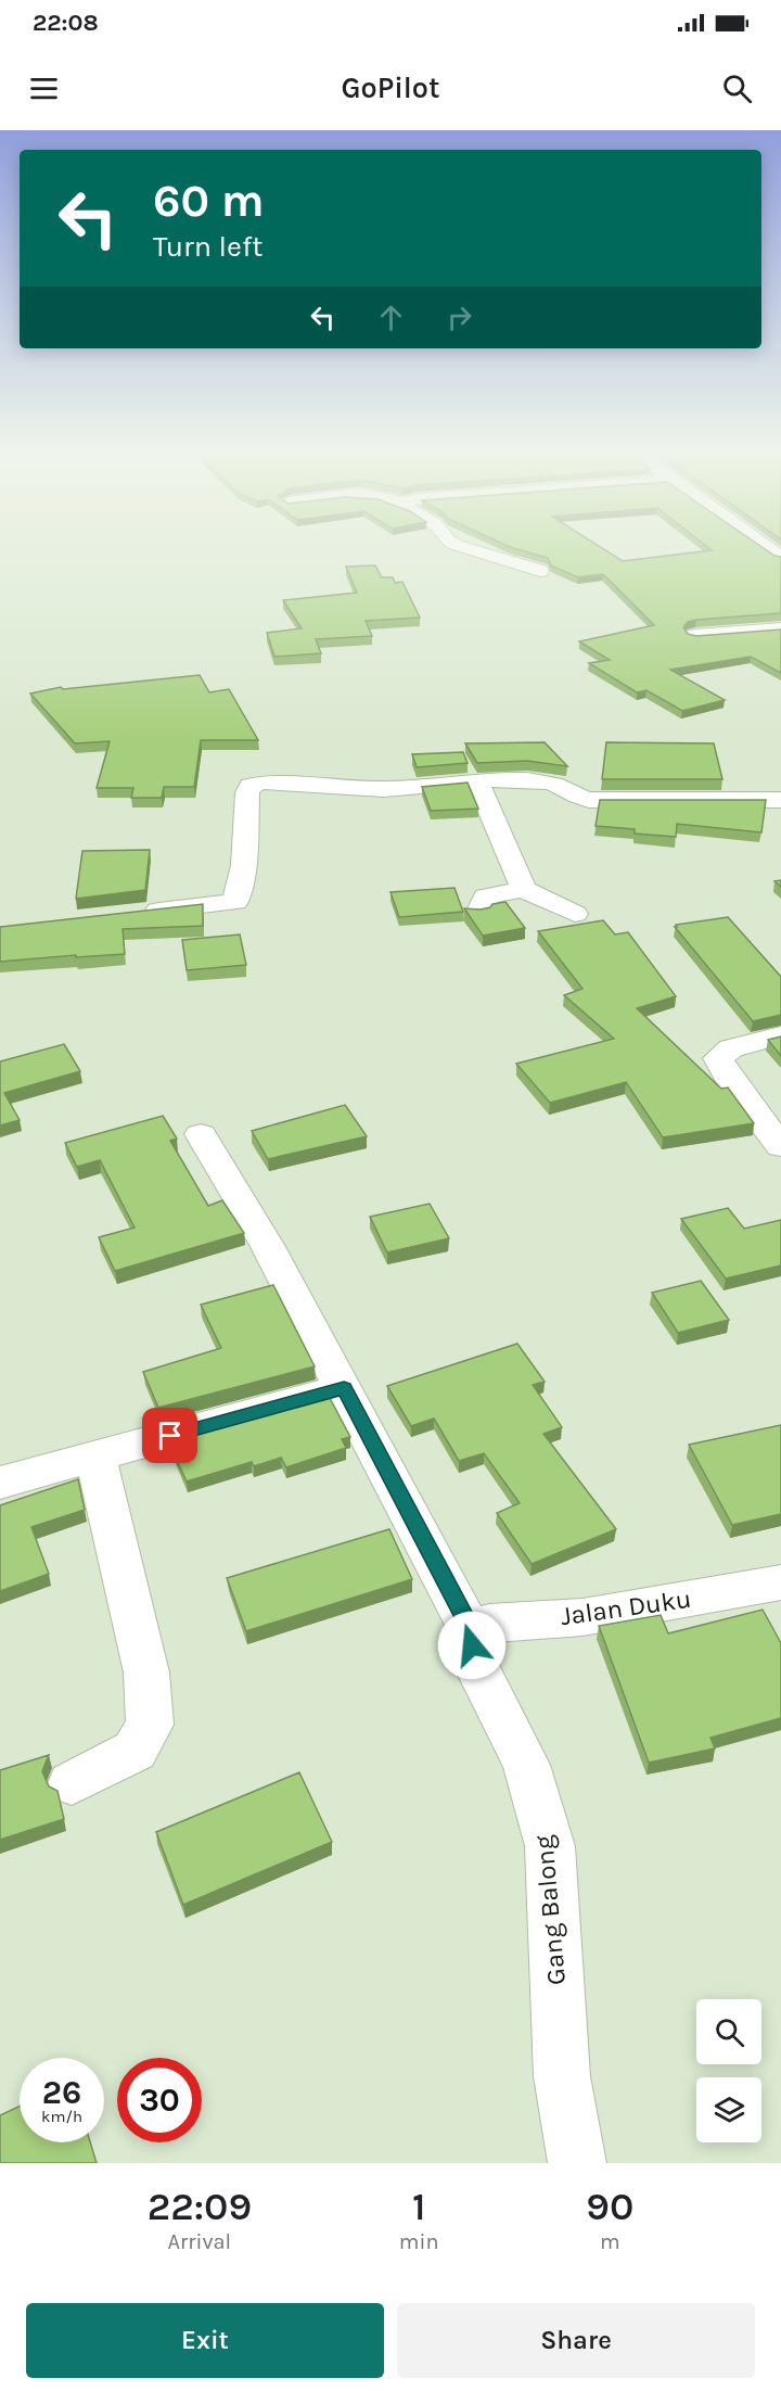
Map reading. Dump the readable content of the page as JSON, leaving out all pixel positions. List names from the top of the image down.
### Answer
{
  "streets": {
    "street": ["Jalan Duku", "Gang Balong"]
  },
  "crossings": [
    ["Jalan Duku", "Gang Balong"]
  ],
  "page": {
    "status": "22:08",
    "header": "GoPilot",
    "turn": ["60 m", "Turn left"],
    "speed": "26 km/h",
    "limit": "30",
    "eta": [
      "22:09",
      "Arrival",
      "1",
      "min",
      "90",
      "m"
    ],
    "buttons": ["Exit", "Share"]
  }
}
